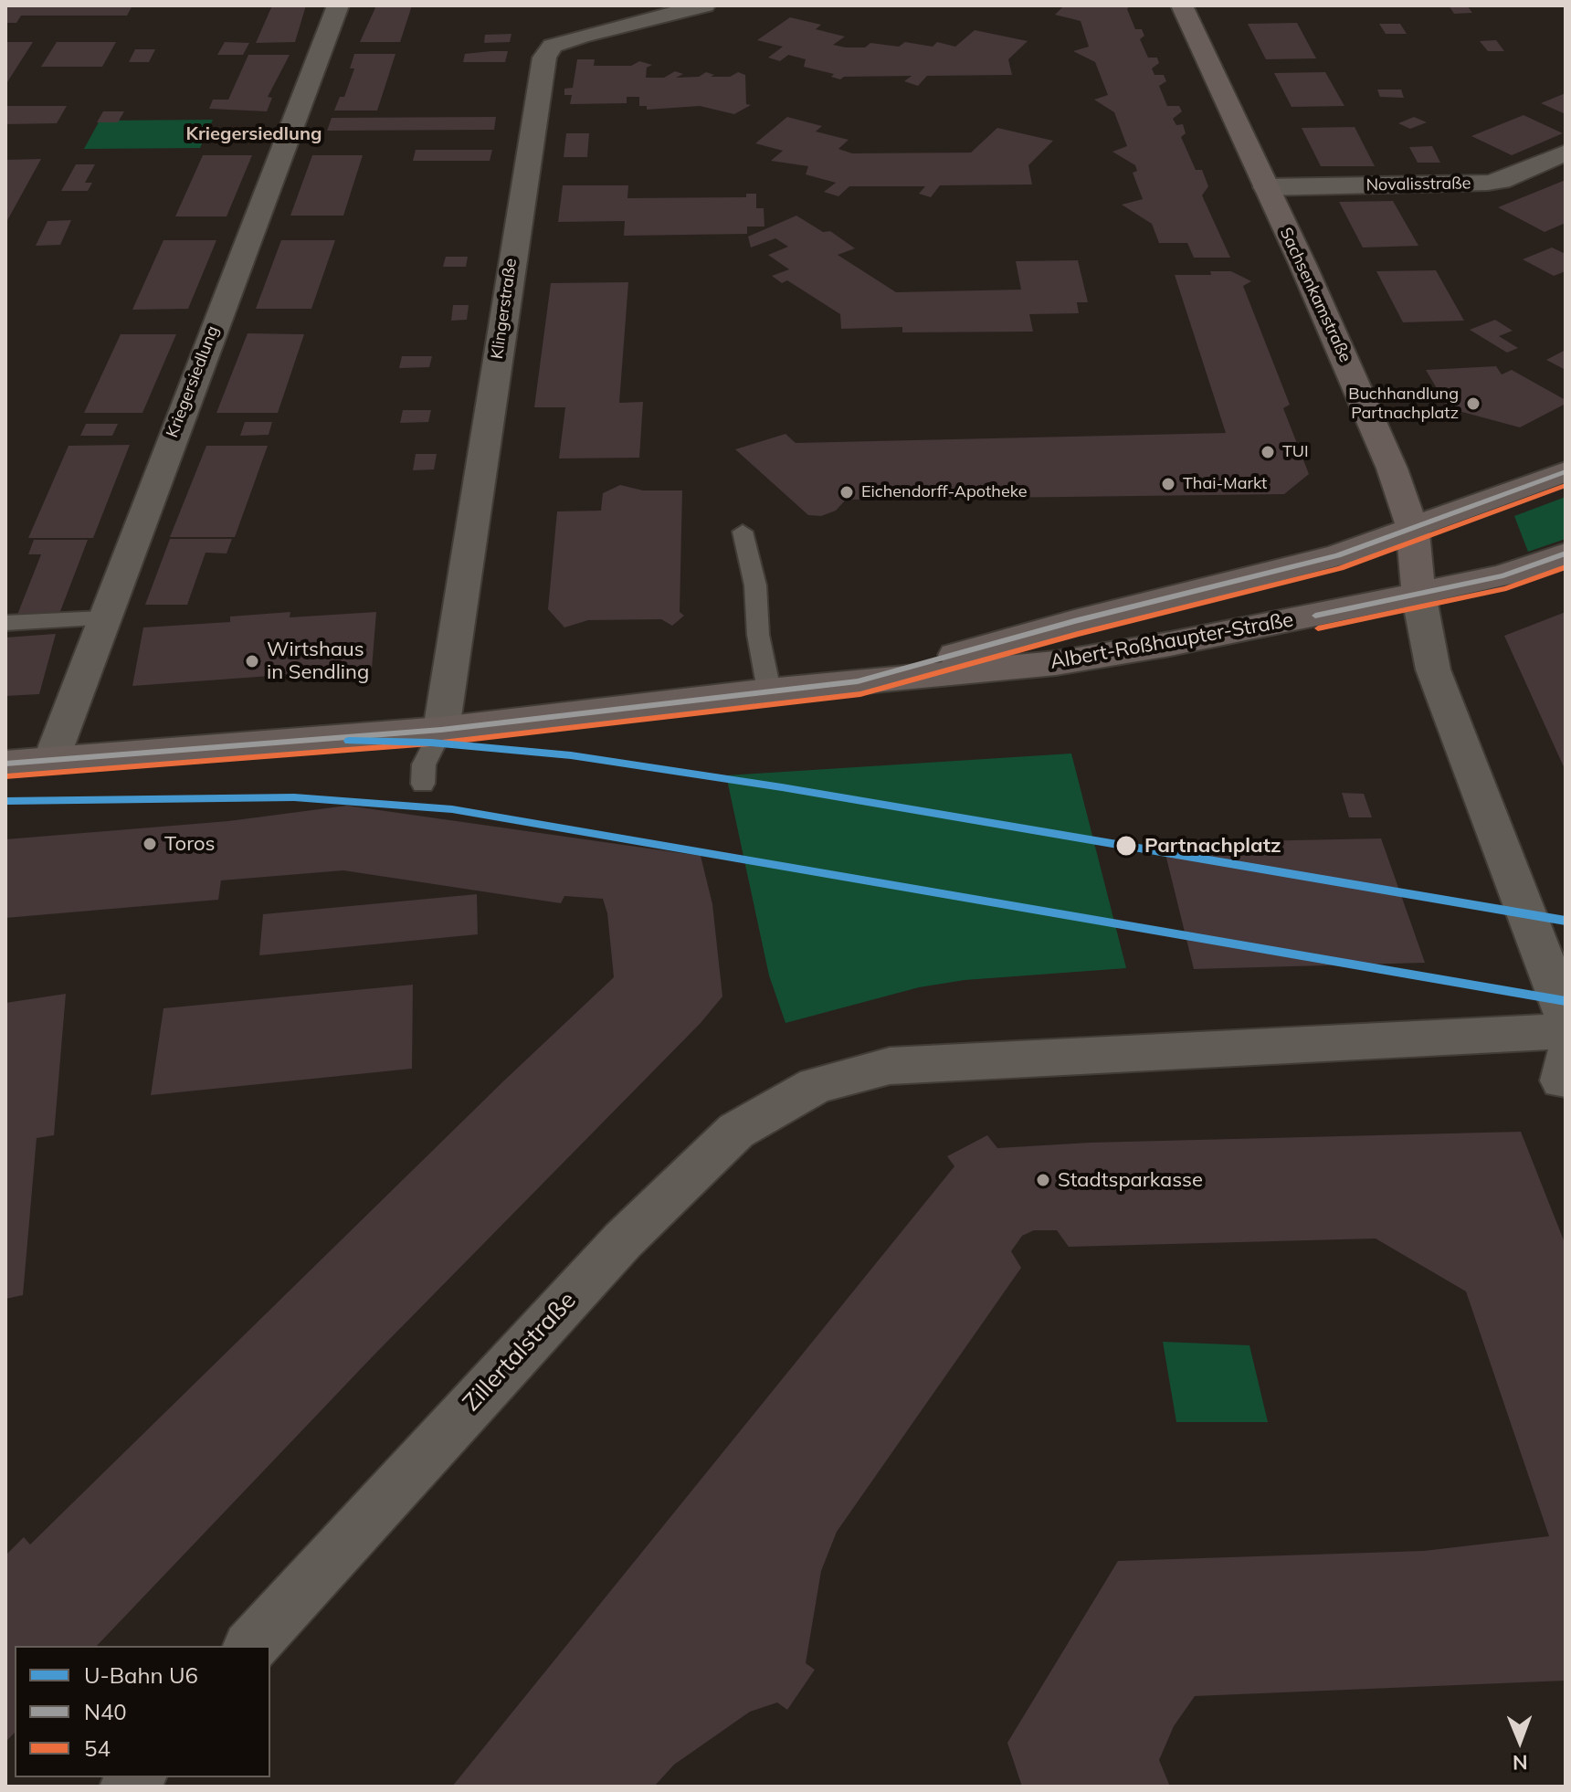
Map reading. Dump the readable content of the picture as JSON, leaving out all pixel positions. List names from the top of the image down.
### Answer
{
  "streets": {
    "main road": ["Sachsenkamstraße", "Albert-Roßhaupter-Straße"],
    "street": [
      "Novalisstraße",
      "Klingerstraße",
      "Kriegersiedlung",
      "Zillertalstraße"
    ]
  },
  "crossings": [
    ["Novalisstraße", "Sachsenkamstraße"],
    ["Sachsenkamstraße", "Albert-Roßhaupter-Straße"],
    ["Klingerstraße", "Albert-Roßhaupter-Straße"],
    ["Kriegersiedlung", "Albert-Roßhaupter-Straße"]
  ],
  "districts": ["Kriegersiedlung"],
  "places": [
    "Buchhandlung Partnachplatz",
    "TUI",
    "Thai-Markt",
    "Eichendorff-Apotheke",
    "Wirtshaus in Sendling",
    "Toros",
    "Partnachplatz",
    "Stadtsparkasse"
  ],
  "lines": ["transit line N40", "transit line 54", "metro line U6"],
  "legend": ["U-Bahn U6", "N40", "54"],
  "north": "bottom"
}
